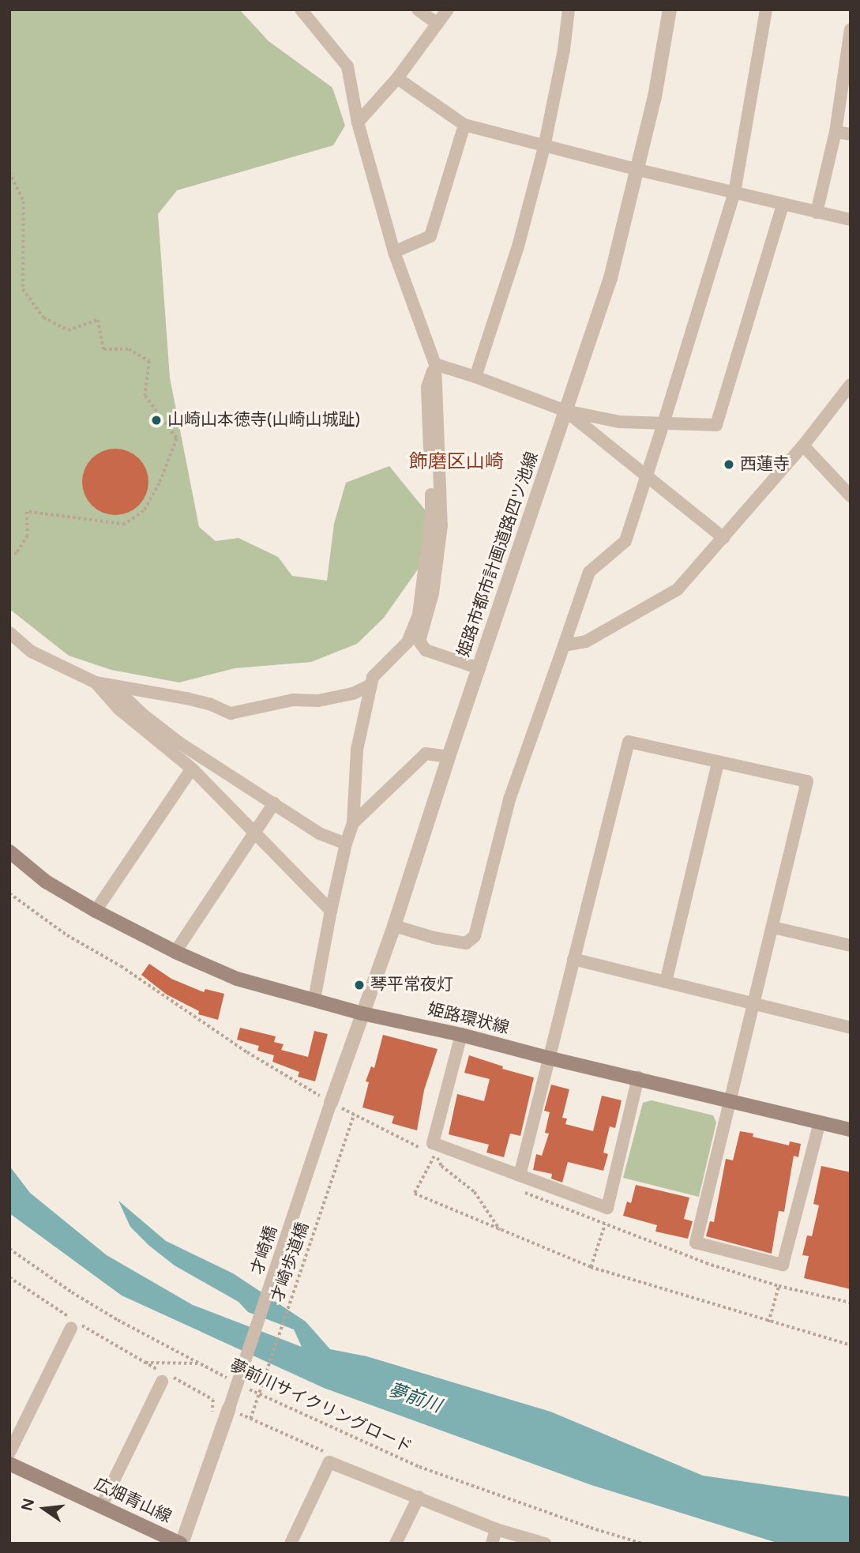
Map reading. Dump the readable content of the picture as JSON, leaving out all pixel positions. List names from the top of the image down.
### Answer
{
  "streets": {
    "main road": ["姫路環状線", "広畑青山線"],
    "street": ["姫路市都市計画道路四ツ池線", "才崎橋"],
    "path": ["才崎歩道橋", "夢前川サイクリングロード"]
  },
  "crossings": [
    ["姫路市都市計画道路四ツ池線", "姫路環状線"],
    ["姫路市都市計画道路四ツ池線", "才崎橋"]
  ],
  "districts": ["飾磨区山崎"],
  "water": ["夢前川"],
  "places": ["山崎山本徳寺(山崎山城趾)", "西蓮寺", "琴平常夜灯"],
  "north": "left"
}
